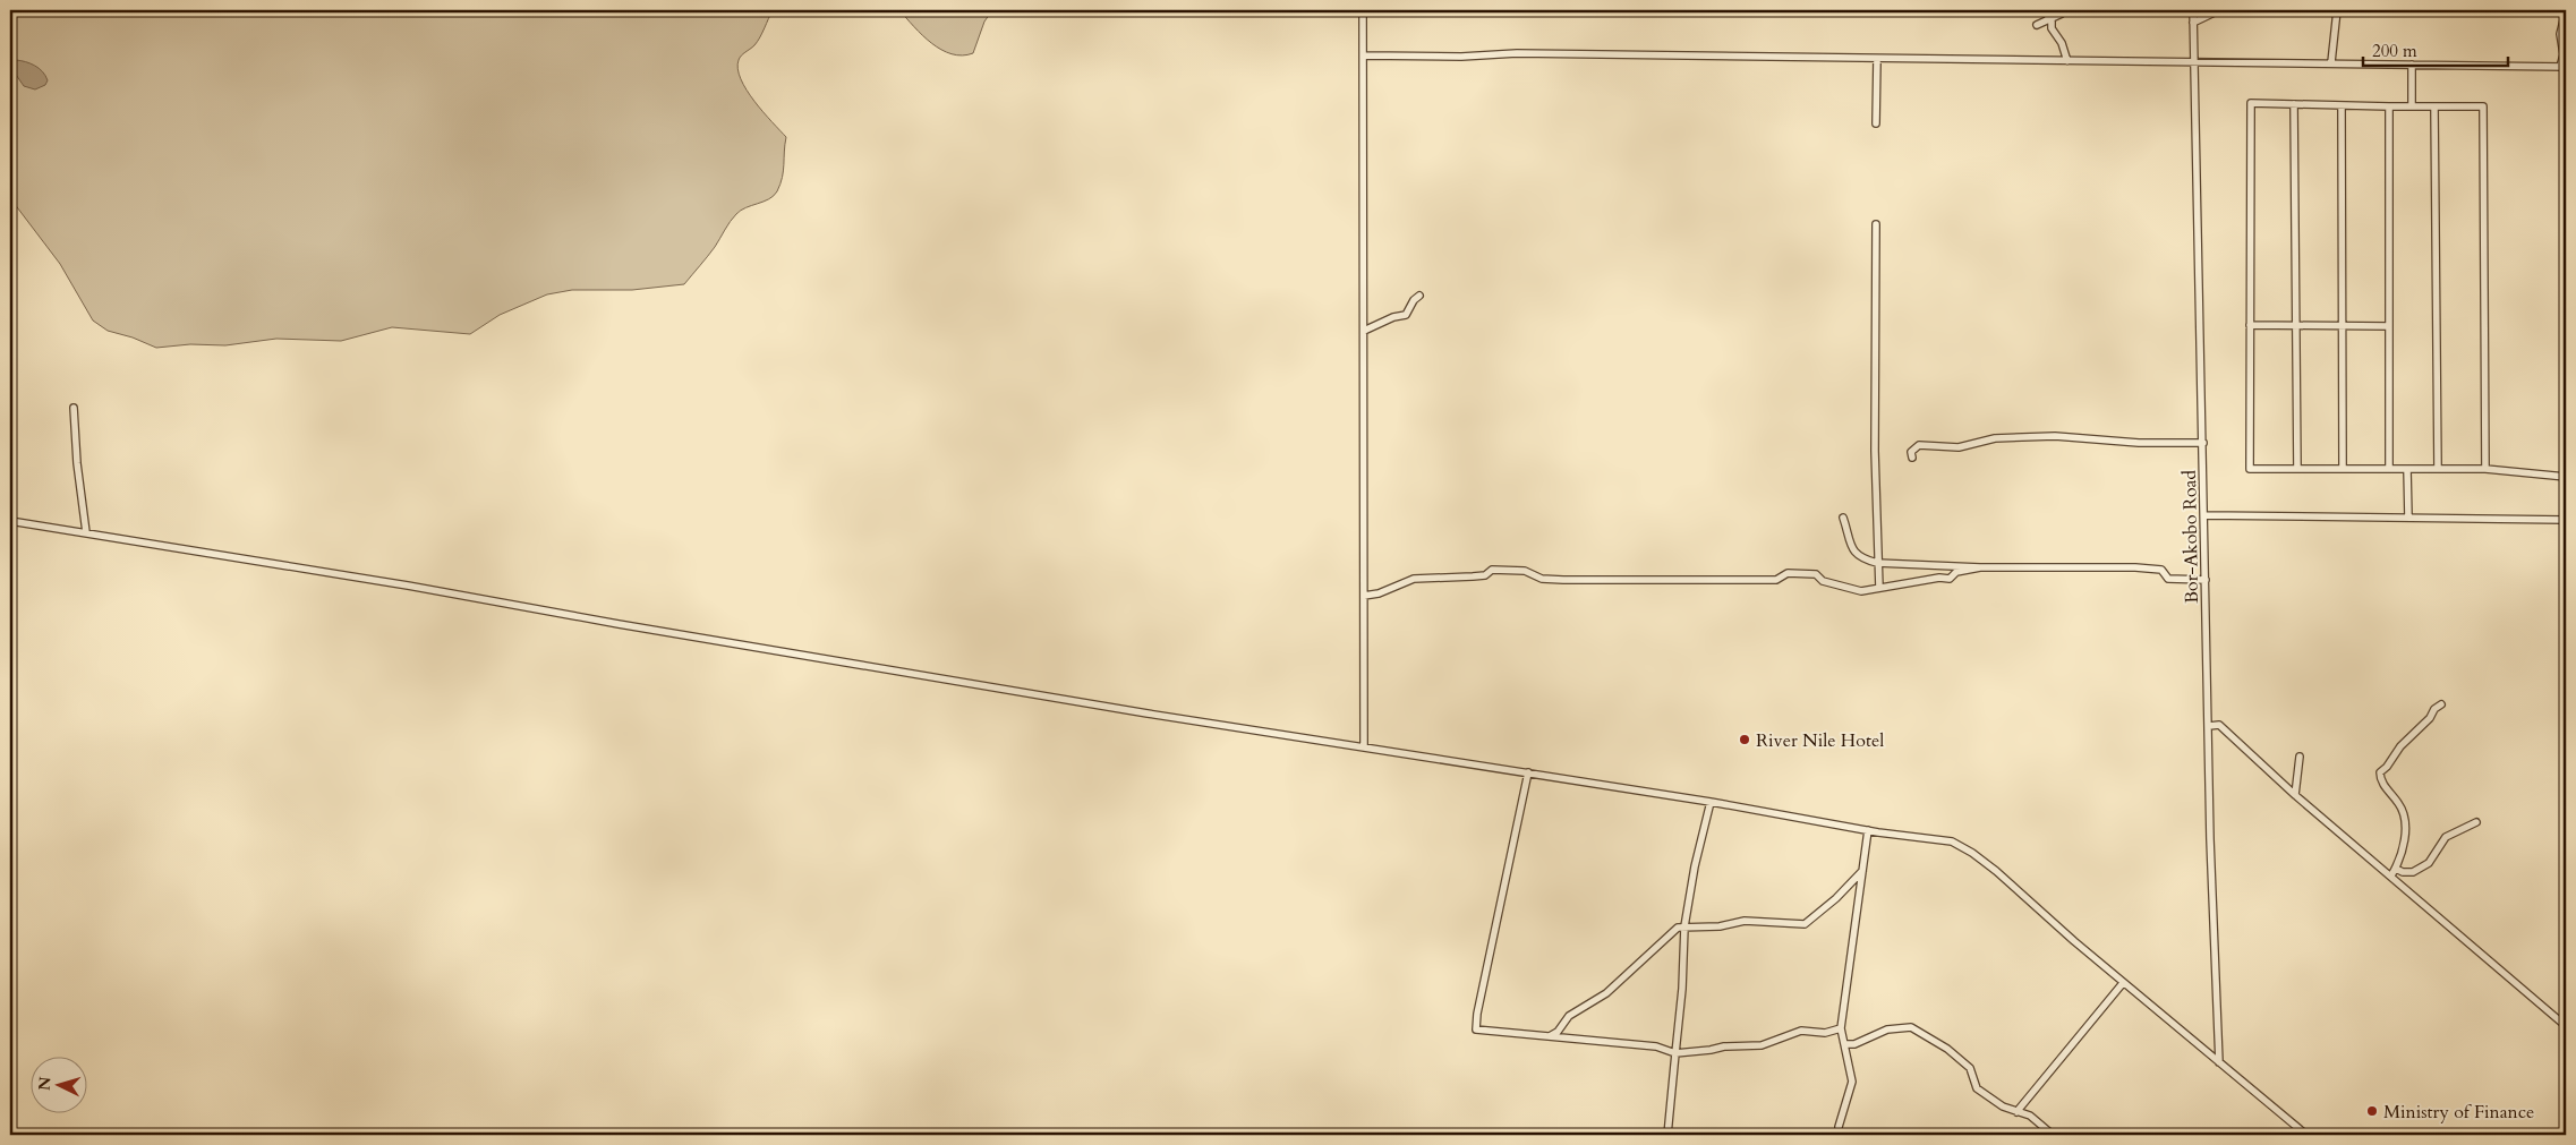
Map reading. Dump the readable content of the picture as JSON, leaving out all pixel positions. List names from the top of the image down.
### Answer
{
  "streets": {
    "street": ["Bor-Akobo Road"]
  },
  "places": ["River Nile Hotel", "Ministry of Finance"],
  "scale_bar": "200 m",
  "north": "left"
}
